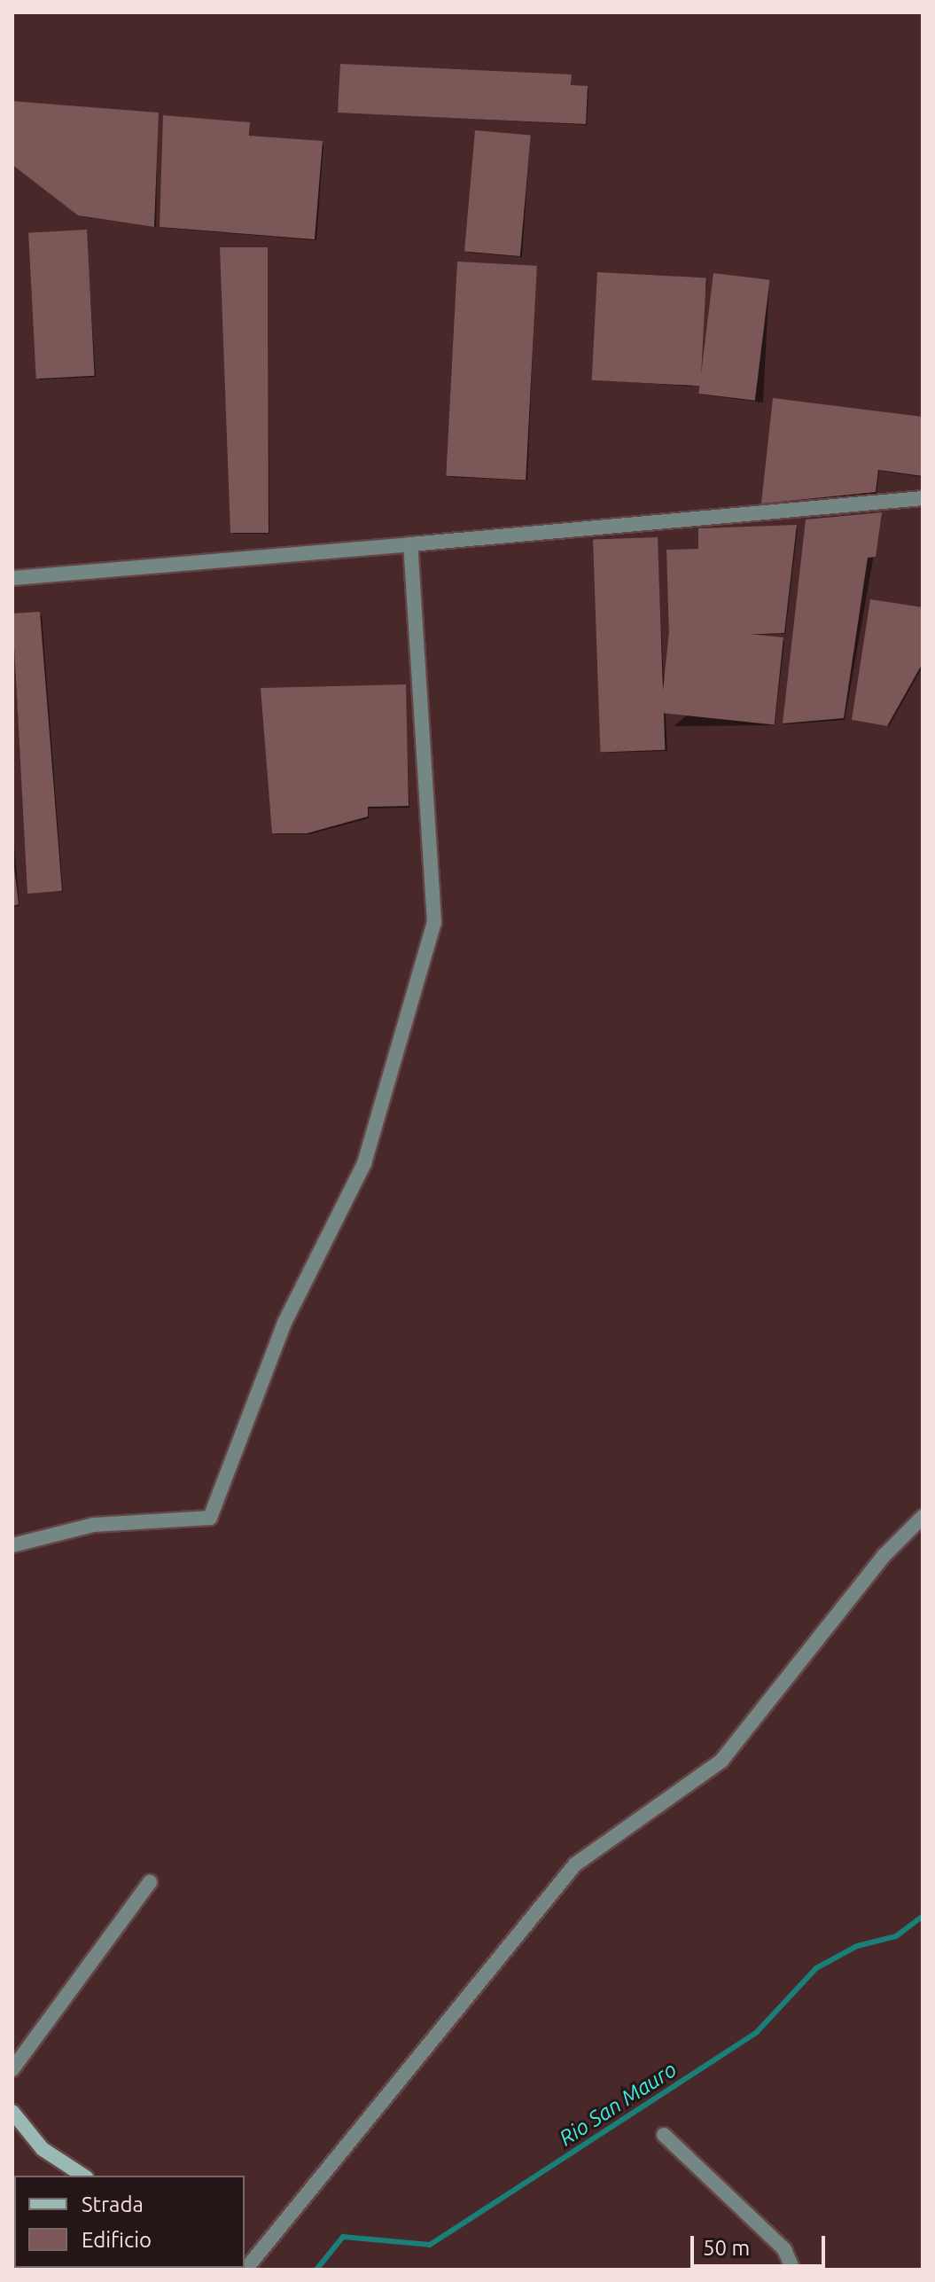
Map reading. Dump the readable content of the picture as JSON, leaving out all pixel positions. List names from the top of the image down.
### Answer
{
  "water": ["Rio San Mauro"],
  "legend": ["Strada", "Edificio"],
  "scale_bar": "50 m"
}
